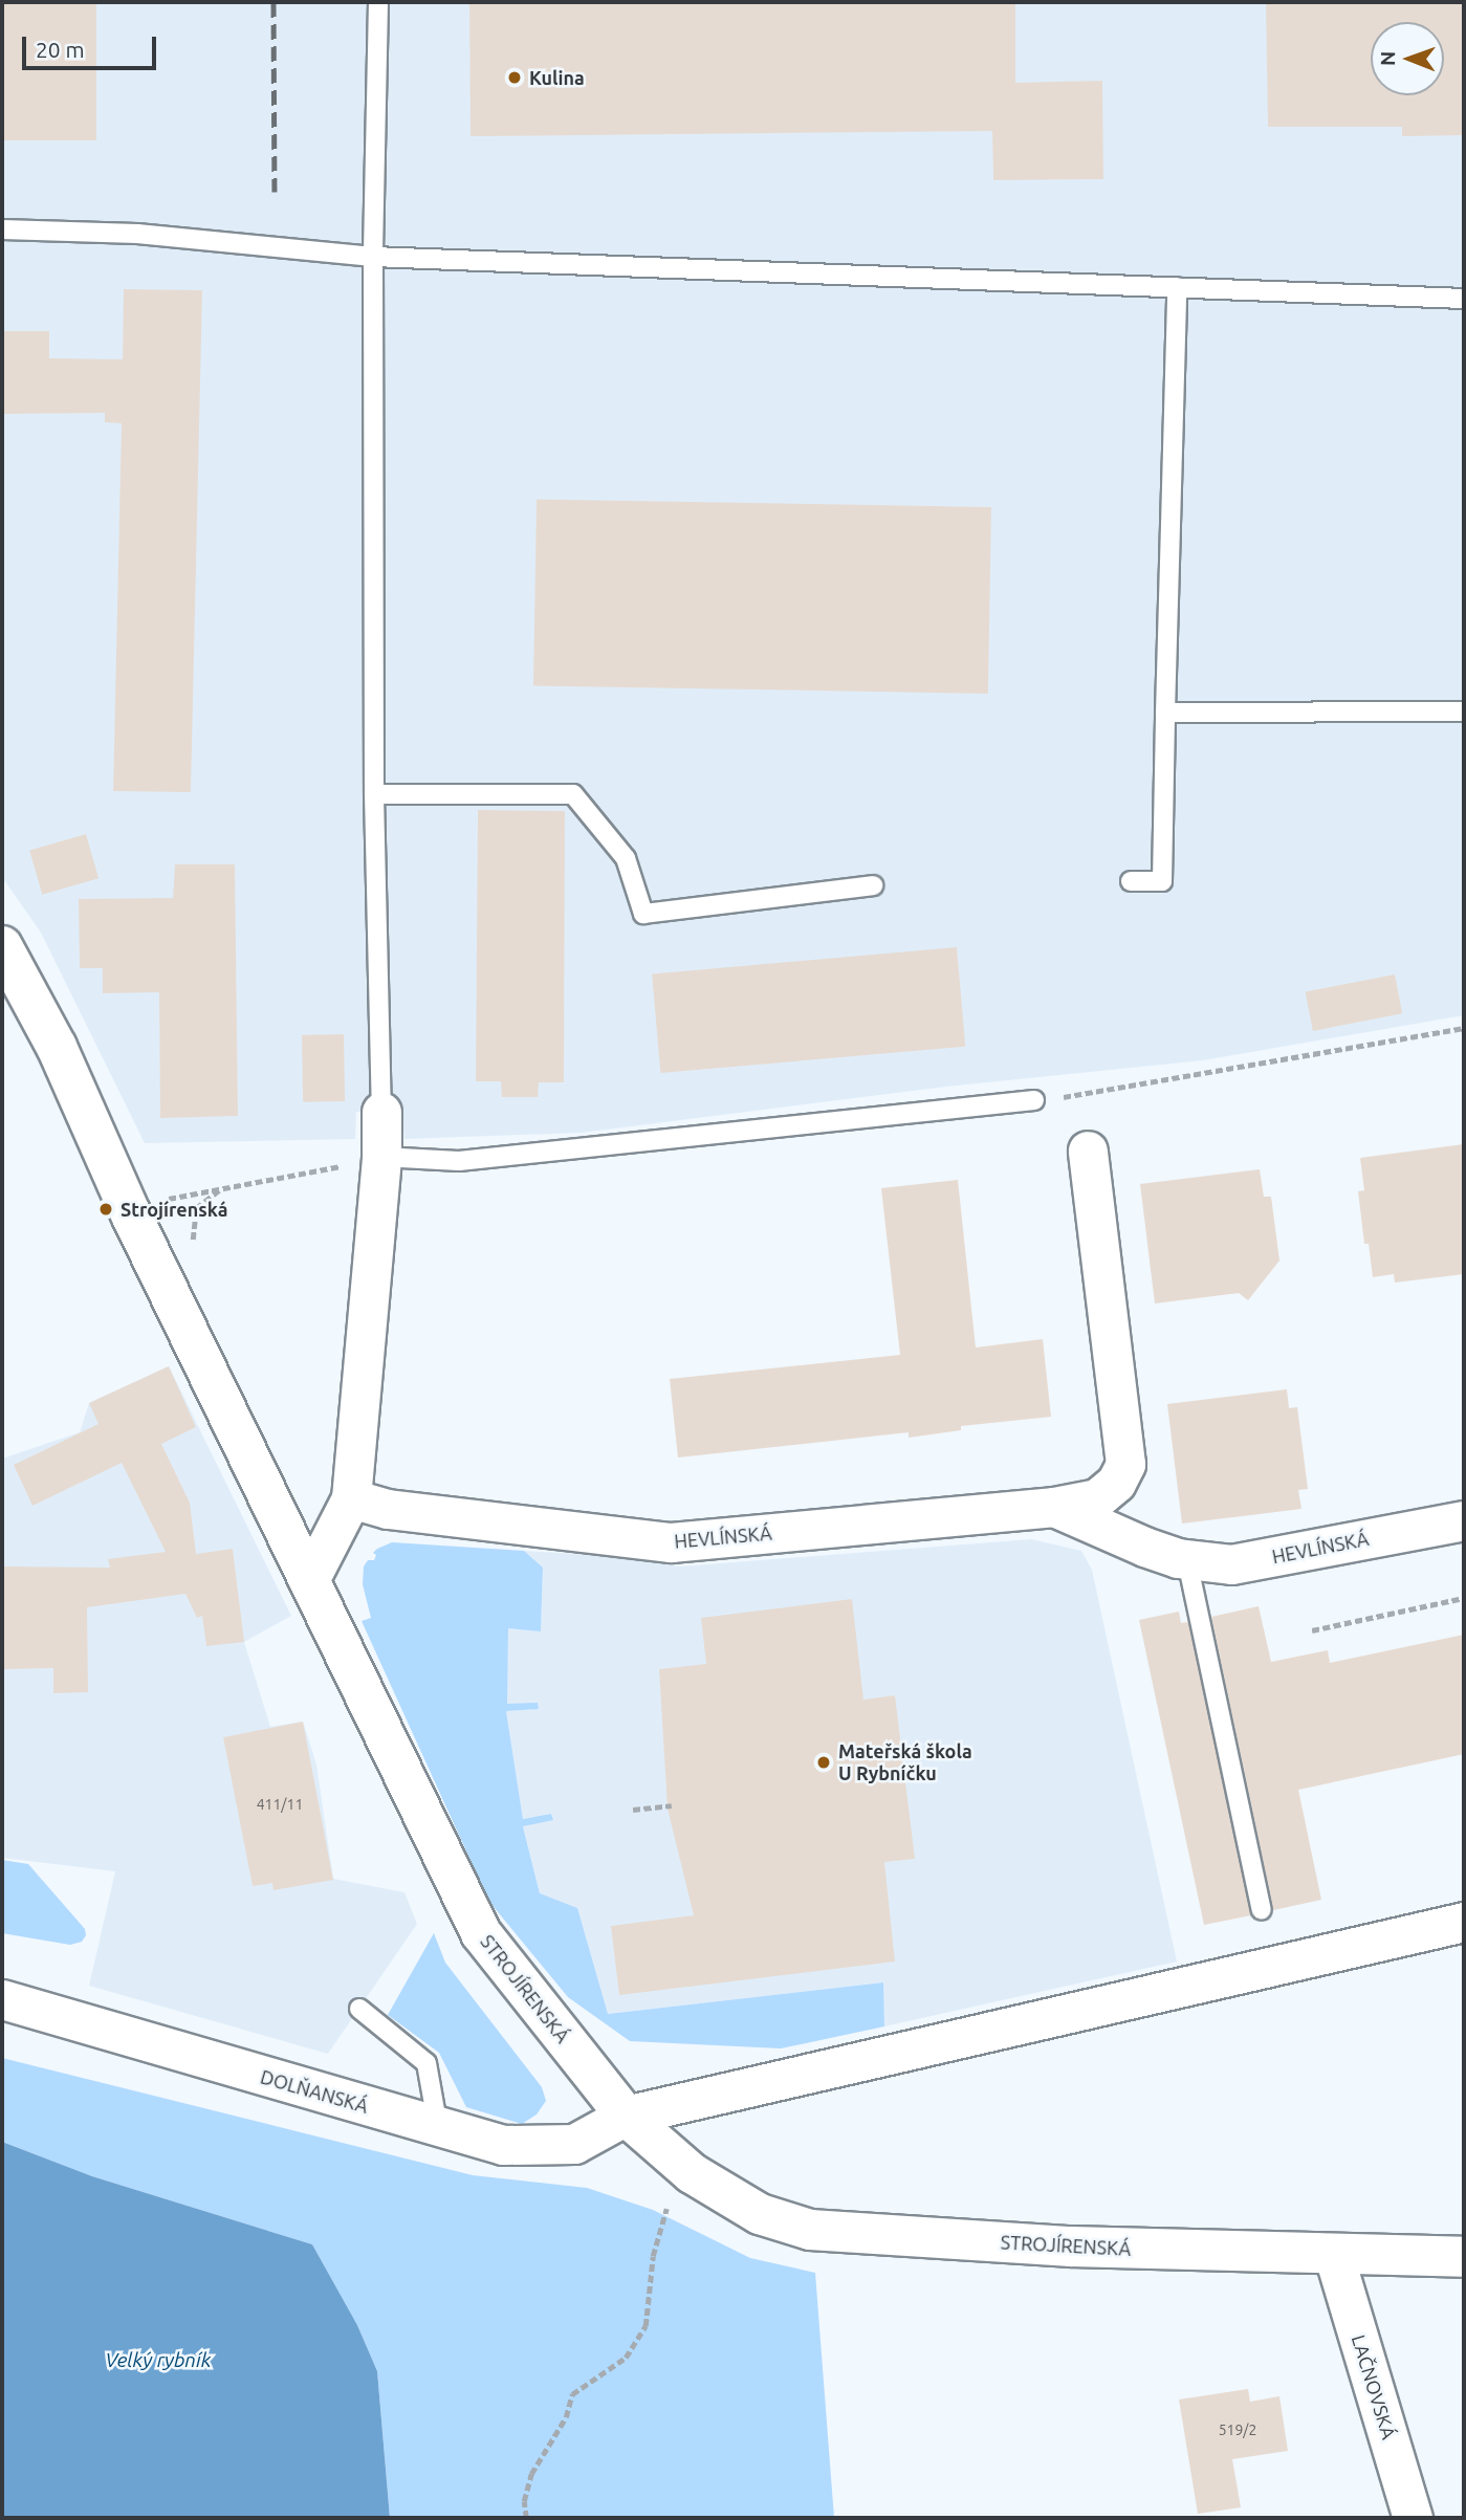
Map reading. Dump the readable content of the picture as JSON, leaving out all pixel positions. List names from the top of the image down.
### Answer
{
  "streets": {
    "street": [
      "HEVLÍNSKÁ",
      "STROJÍRENSKÁ",
      "DOLŇANSKÁ",
      "LAČNOVSKÁ"
    ]
  },
  "crossings": [
    ["STROJÍRENSKÁ", "DOLŇANSKÁ"],
    ["STROJÍRENSKÁ", "LAČNOVSKÁ"]
  ],
  "water": ["Velký rybník"],
  "places": ["Kulina", "Strojírenská", "Mateřská škola U Rybníčku"],
  "house_numbers": ["411/11", "519/2"],
  "scale_bar": "20 m",
  "north": "left"
}
